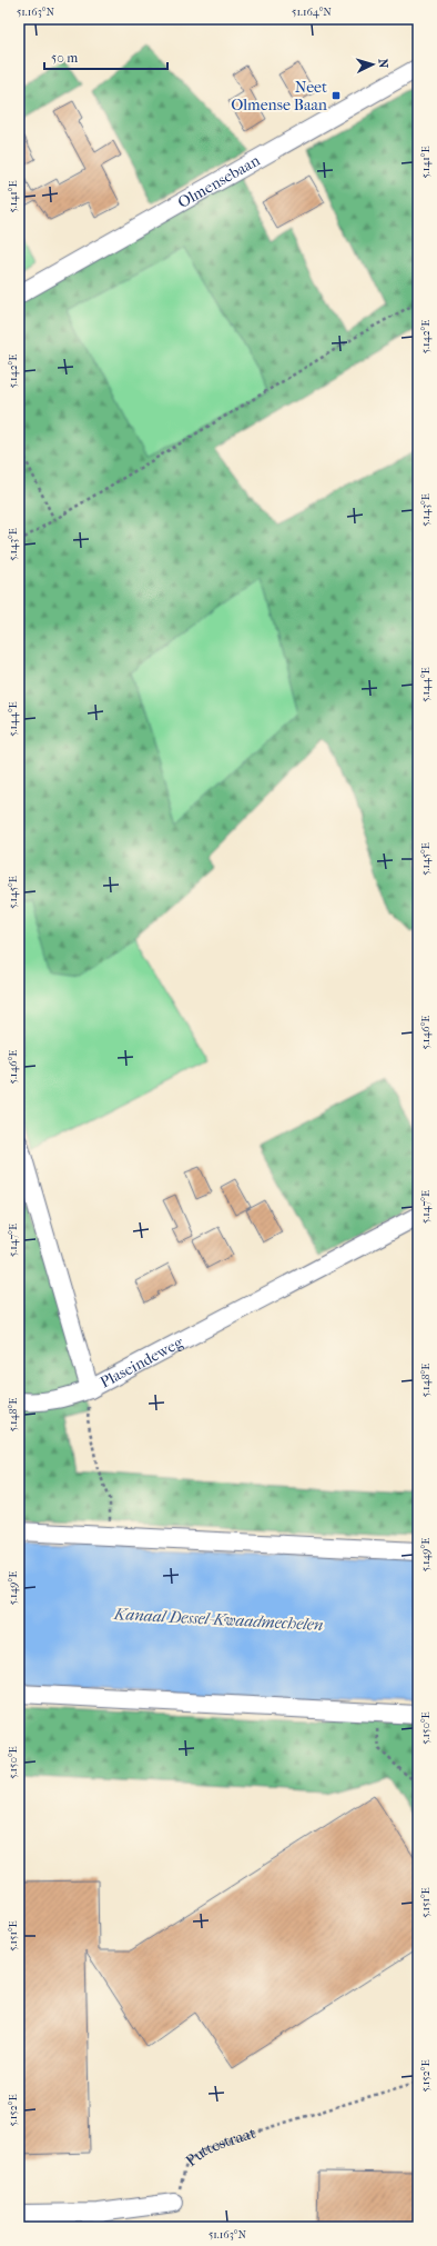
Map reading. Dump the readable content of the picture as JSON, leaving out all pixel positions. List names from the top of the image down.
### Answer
{
  "streets": {
    "street": ["Olmensebaan", "Plaseindeweg"],
    "path": ["Puttestraat"]
  },
  "water": ["Kanaal Dessel-Kwaadmechelen"],
  "places": {
    "transit": ["Neet Olmense Baan"]
  },
  "scale_bar": "50 m",
  "north": "right",
  "coordinates": [
    "51.163°N",
    "51.164°N",
    "5.141°E",
    "5.142°E",
    "5.143°E",
    "5.144°E",
    "5.145°E",
    "5.146°E",
    "5.147°E",
    "5.148°E",
    "5.149°E",
    "5.150°E",
    "5.151°E",
    "5.152°E"
  ]
}
